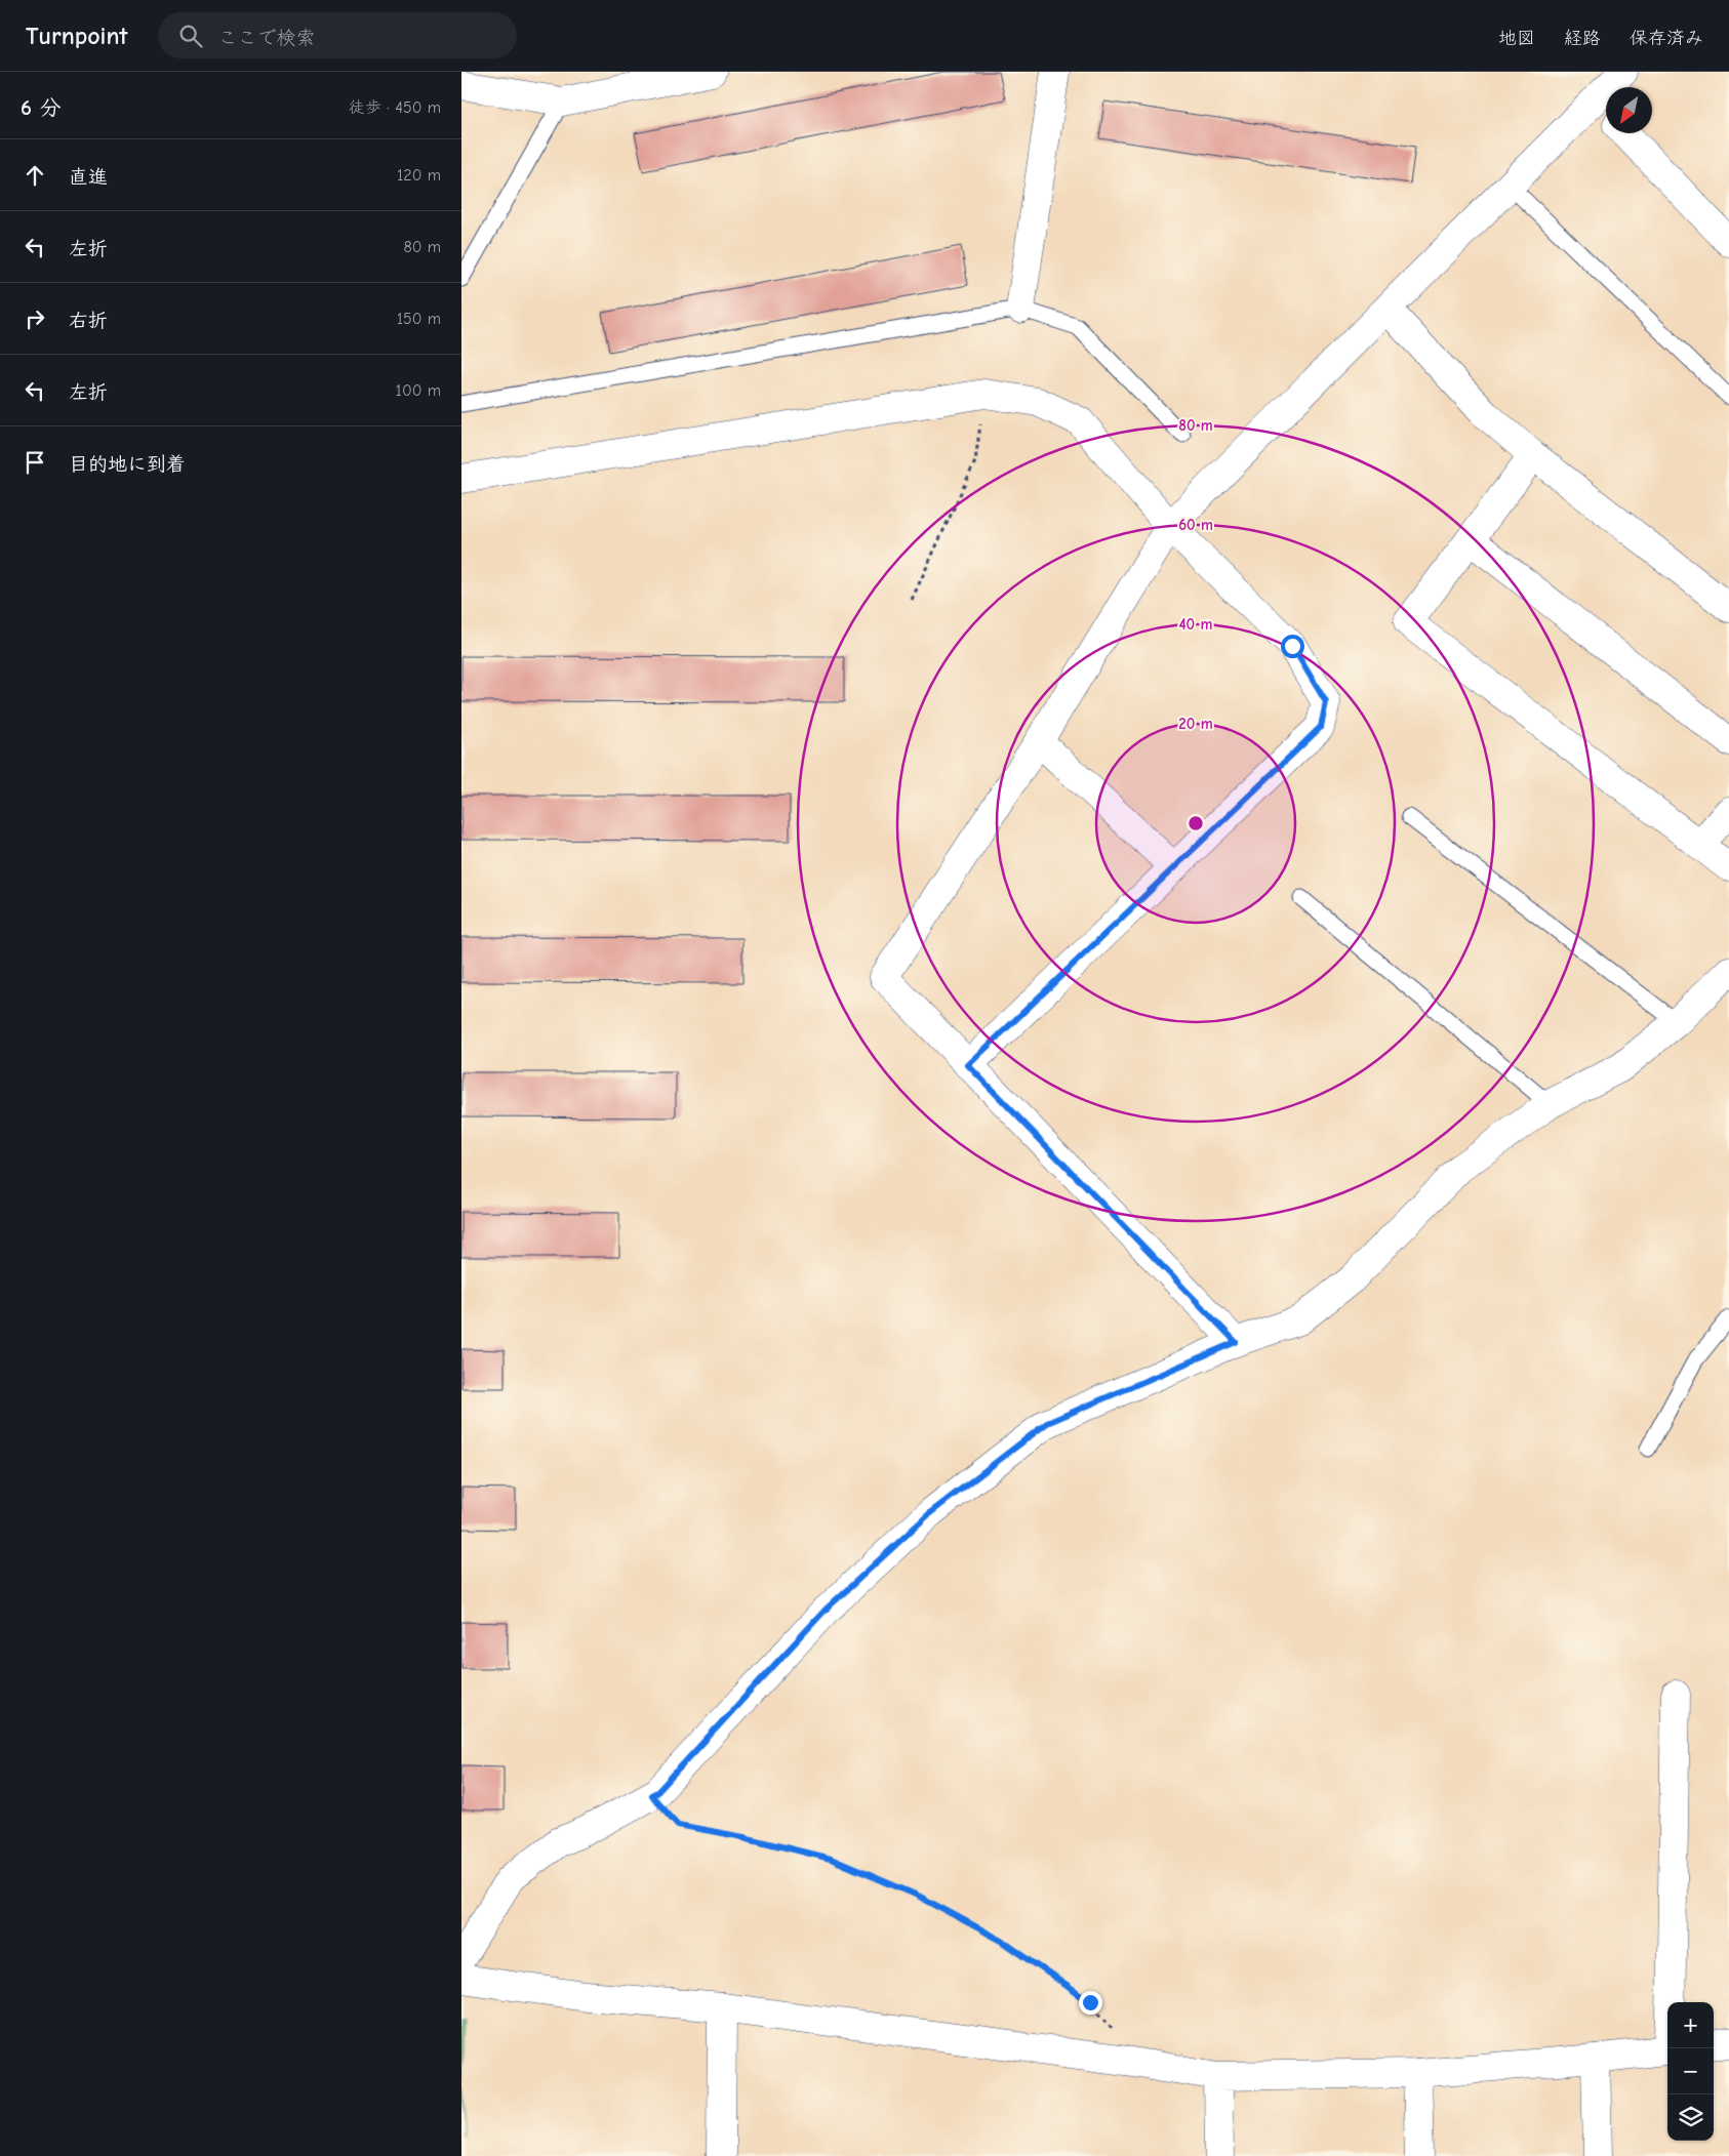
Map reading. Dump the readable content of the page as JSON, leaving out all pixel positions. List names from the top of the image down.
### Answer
{
  "north": "bottom left",
  "page": {
    "header": "Turnpoint",
    "search": "ここで検索",
    "nav": ["地図", "経路", "保存済み"],
    "heading": ["6 分", "徒歩 · 450 m"],
    "list": [
      ["直進", "120 m"],
      ["左折", "80 m"],
      ["右折", "150 m"],
      ["左折", "100 m"],
      "目的地に到着"
    ],
    "map_buttons": ["+", "−"]
  },
  "rings": [
    "80 m",
    "60 m",
    "40 m",
    "20 m"
  ]
}
